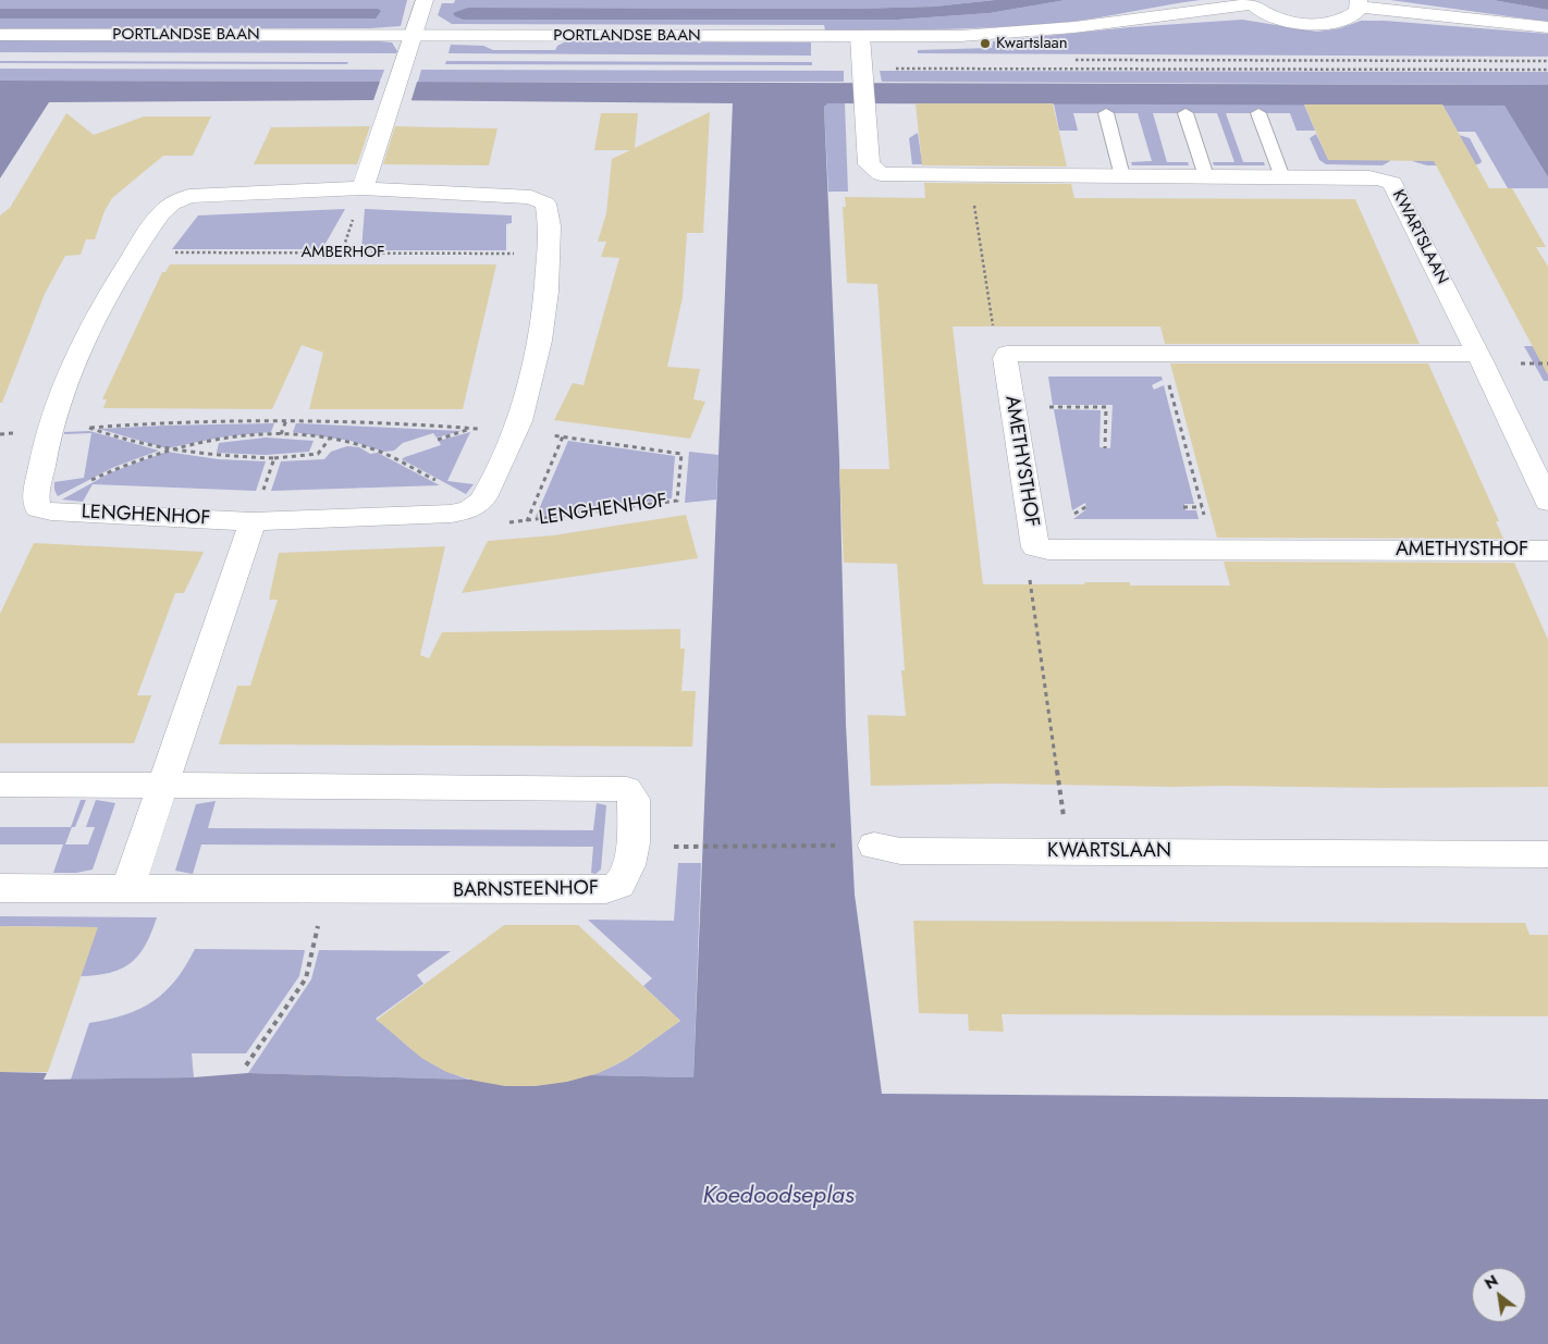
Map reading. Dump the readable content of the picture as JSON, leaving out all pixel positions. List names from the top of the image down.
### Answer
{
  "streets": {
    "street": [
      "PORTLANDSE BAAN",
      "KWARTSLAAN",
      "AMETHYSTHOF",
      "LENGHENHOF",
      "BARNSTEENHOF"
    ],
    "path": ["AMBERHOF"]
  },
  "crossings": [
    ["PORTLANDSE BAAN", "KWARTSLAAN"]
  ],
  "water": ["Koedoodseplas"],
  "places": ["Kwartslaan"],
  "north": "top left"
}
